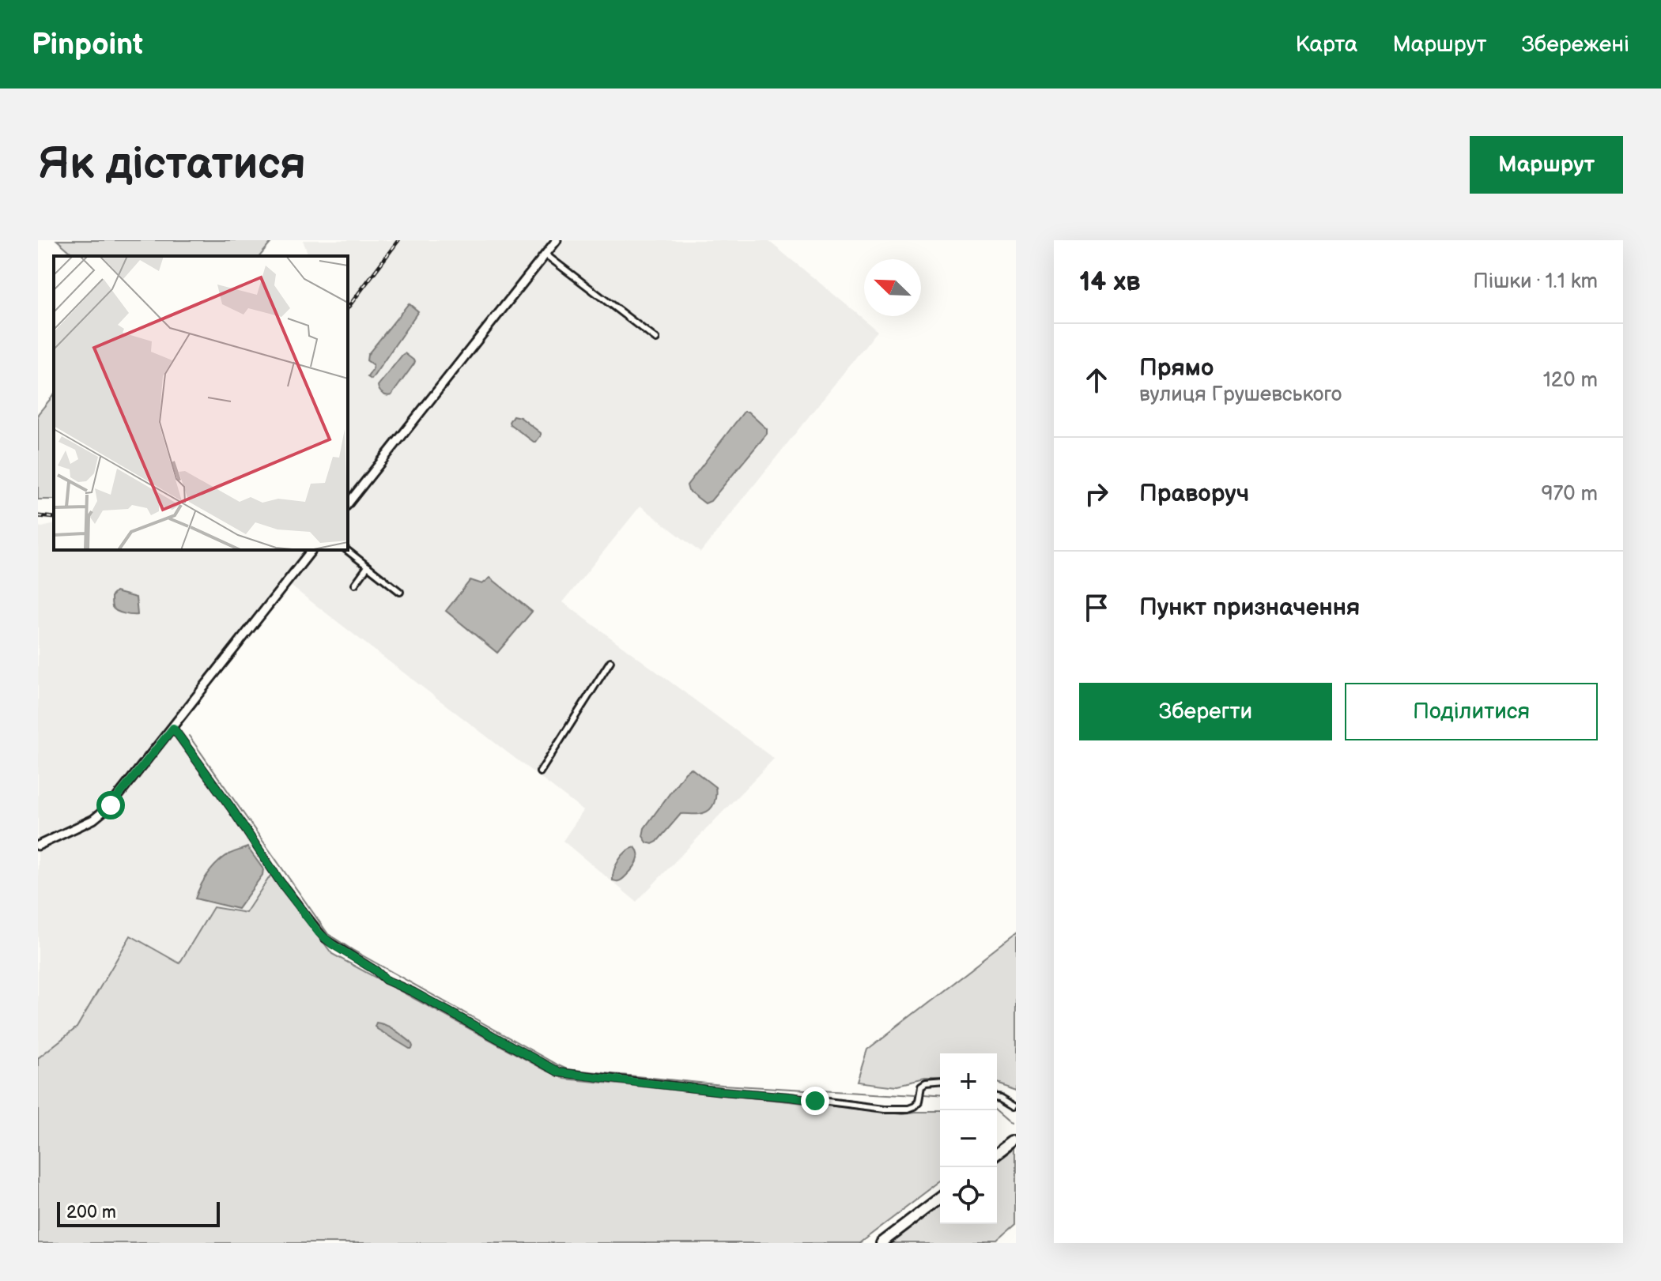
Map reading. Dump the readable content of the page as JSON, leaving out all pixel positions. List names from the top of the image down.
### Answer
{
  "scale_bar": "200 m",
  "north": "top left",
  "page": {
    "header": "Pinpoint",
    "nav": ["Карта", "Маршрут", "Збережені"],
    "buttons": [
      "Маршрут",
      ["Зберегти", "Поділитися"]
    ],
    "title": "Як дістатися",
    "heading": ["14 хв", "Пішки · 1.1 km"],
    "list": [
      ["Прямо", "вулиця Грушевського", "120 m"],
      ["Праворуч", "970 m"],
      "Пункт призначення"
    ],
    "map_buttons": ["+", "−"],
    "scale": "200 m"
  }
}
